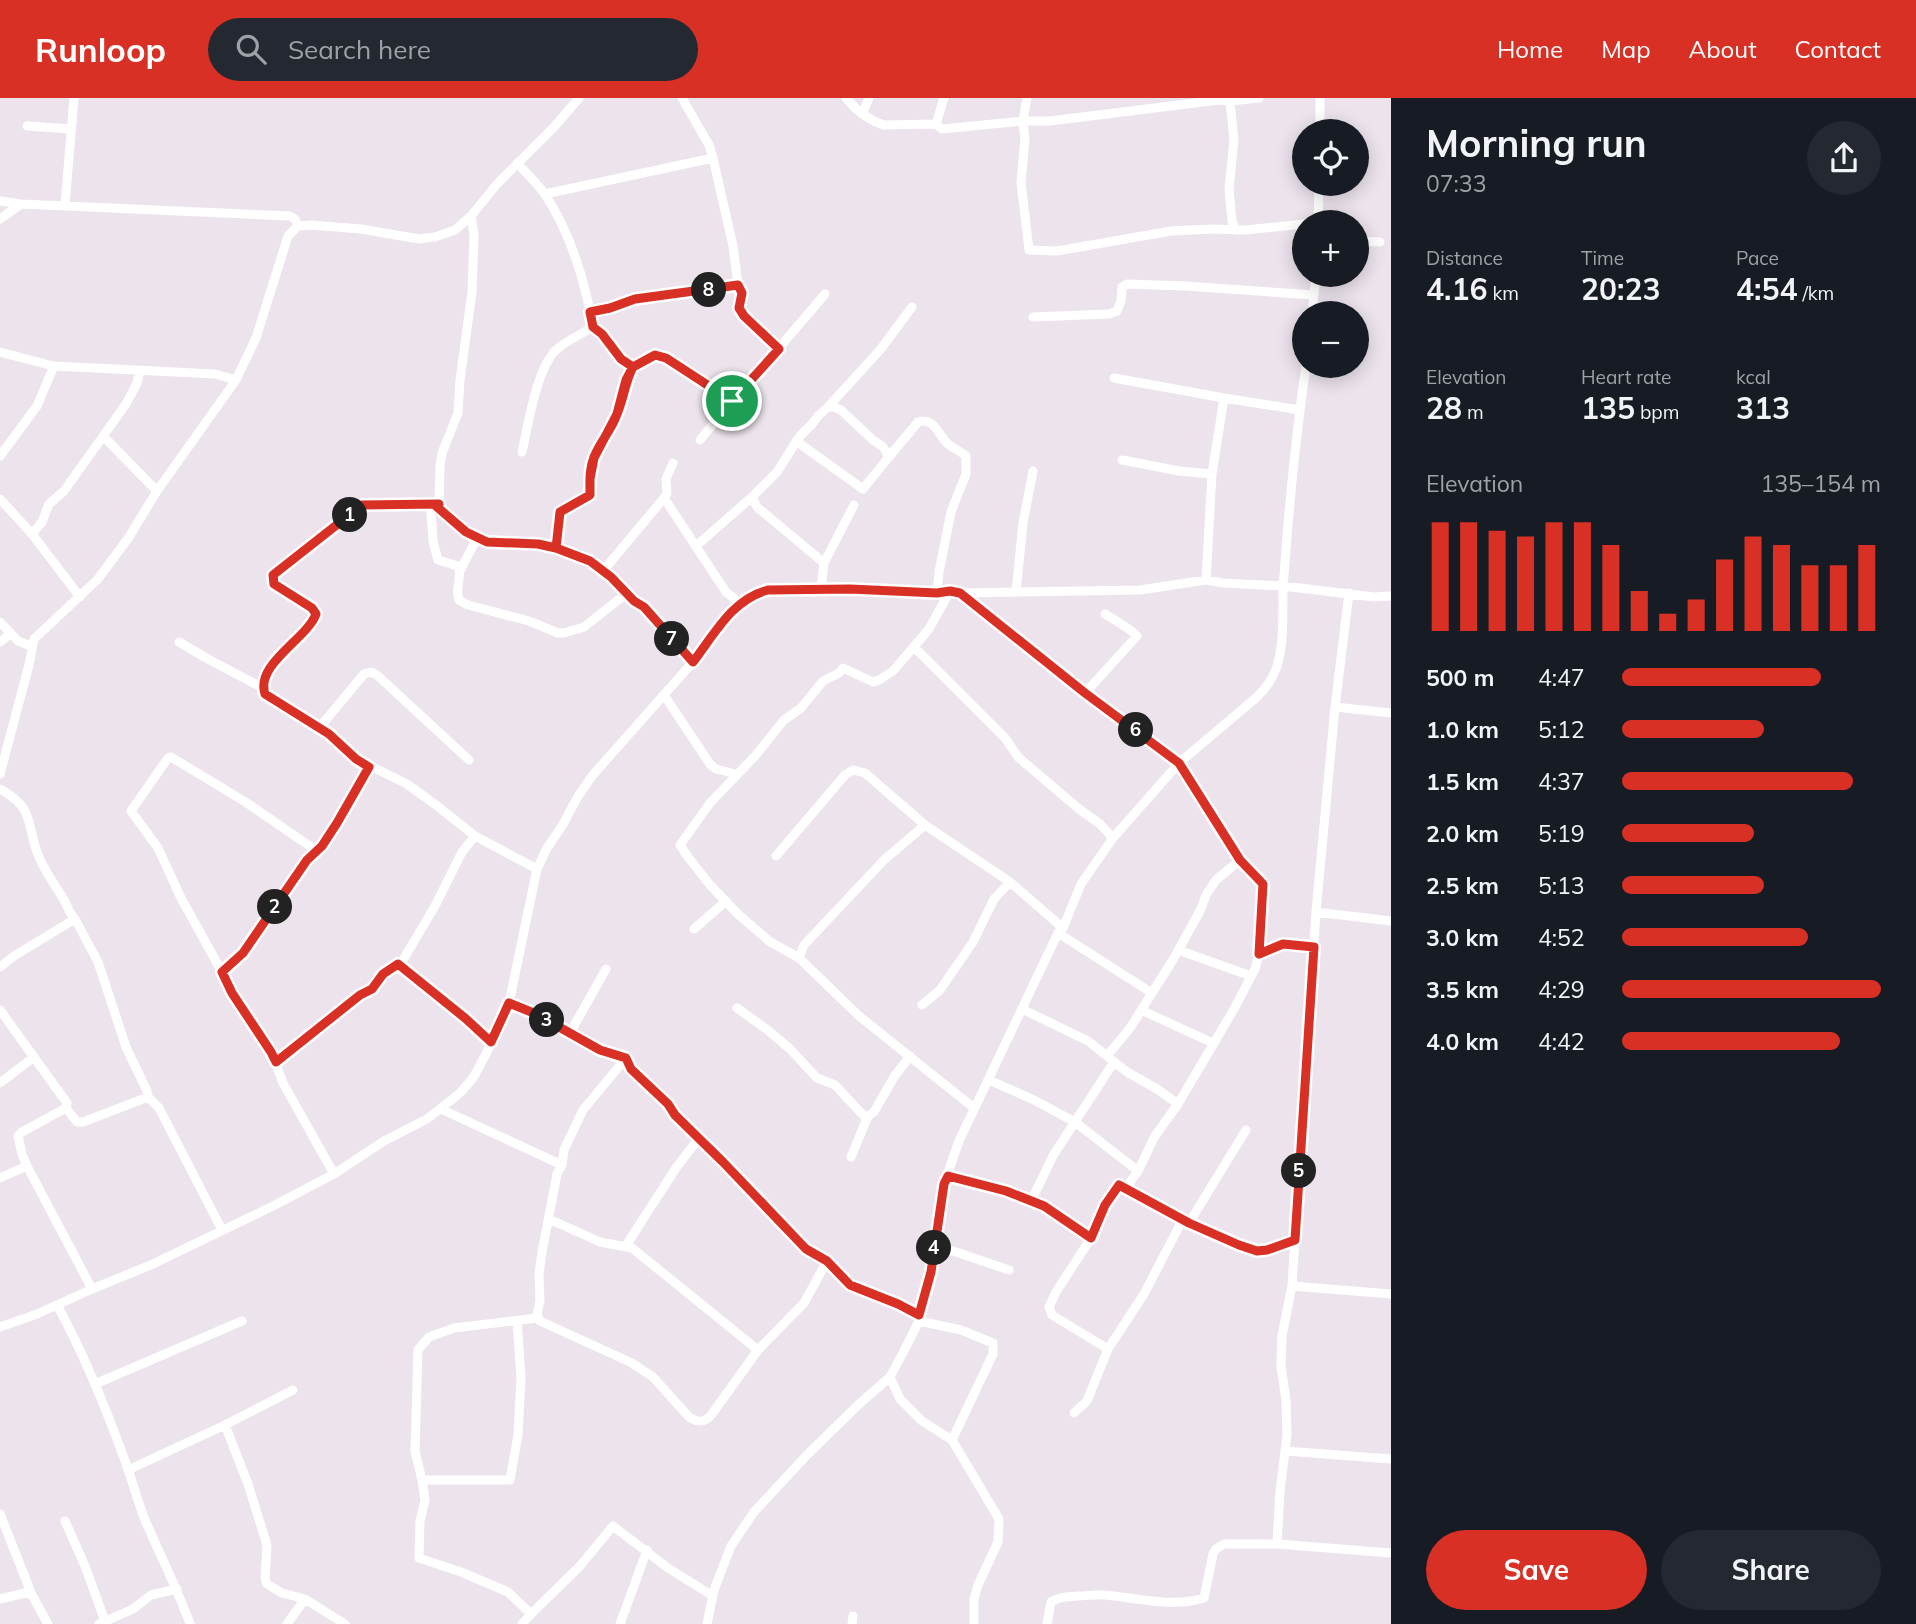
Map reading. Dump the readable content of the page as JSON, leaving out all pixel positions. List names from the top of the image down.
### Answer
{
  "page": {
    "header": "Runloop",
    "search": "Search here",
    "nav": [
      "Home",
      "Map",
      "About",
      "Contact"
    ],
    "heading": ["Morning run", "07:33"],
    "map_buttons": ["+", "−"],
    "stats": [
      ["Distance", "4.16 km"],
      ["Time", "20:23"],
      ["Pace", "4:54 /km"],
      ["Elevation", "28 m"],
      ["Heart rate", "135 bpm"],
      ["kcal", "313"]
    ],
    "pins": [
      "8",
      "1",
      "7",
      "6",
      "2",
      "3",
      "5",
      "4"
    ],
    "chart": ["Elevation", "135–154 m"],
    "list": [
      {
        "name": "500 m",
        "note": "4:47"
      },
      {
        "name": "1.0 km",
        "note": "5:12"
      },
      {
        "name": "1.5 km",
        "note": "4:37"
      },
      {
        "name": "2.0 km",
        "note": "5:19"
      },
      {
        "name": "2.5 km",
        "note": "5:13"
      },
      {
        "name": "3.0 km",
        "note": "4:52"
      },
      {
        "name": "3.5 km",
        "note": "4:29"
      },
      {
        "name": "4.0 km",
        "note": "4:42"
      }
    ],
    "buttons": ["Save", "Share"]
  }
}
